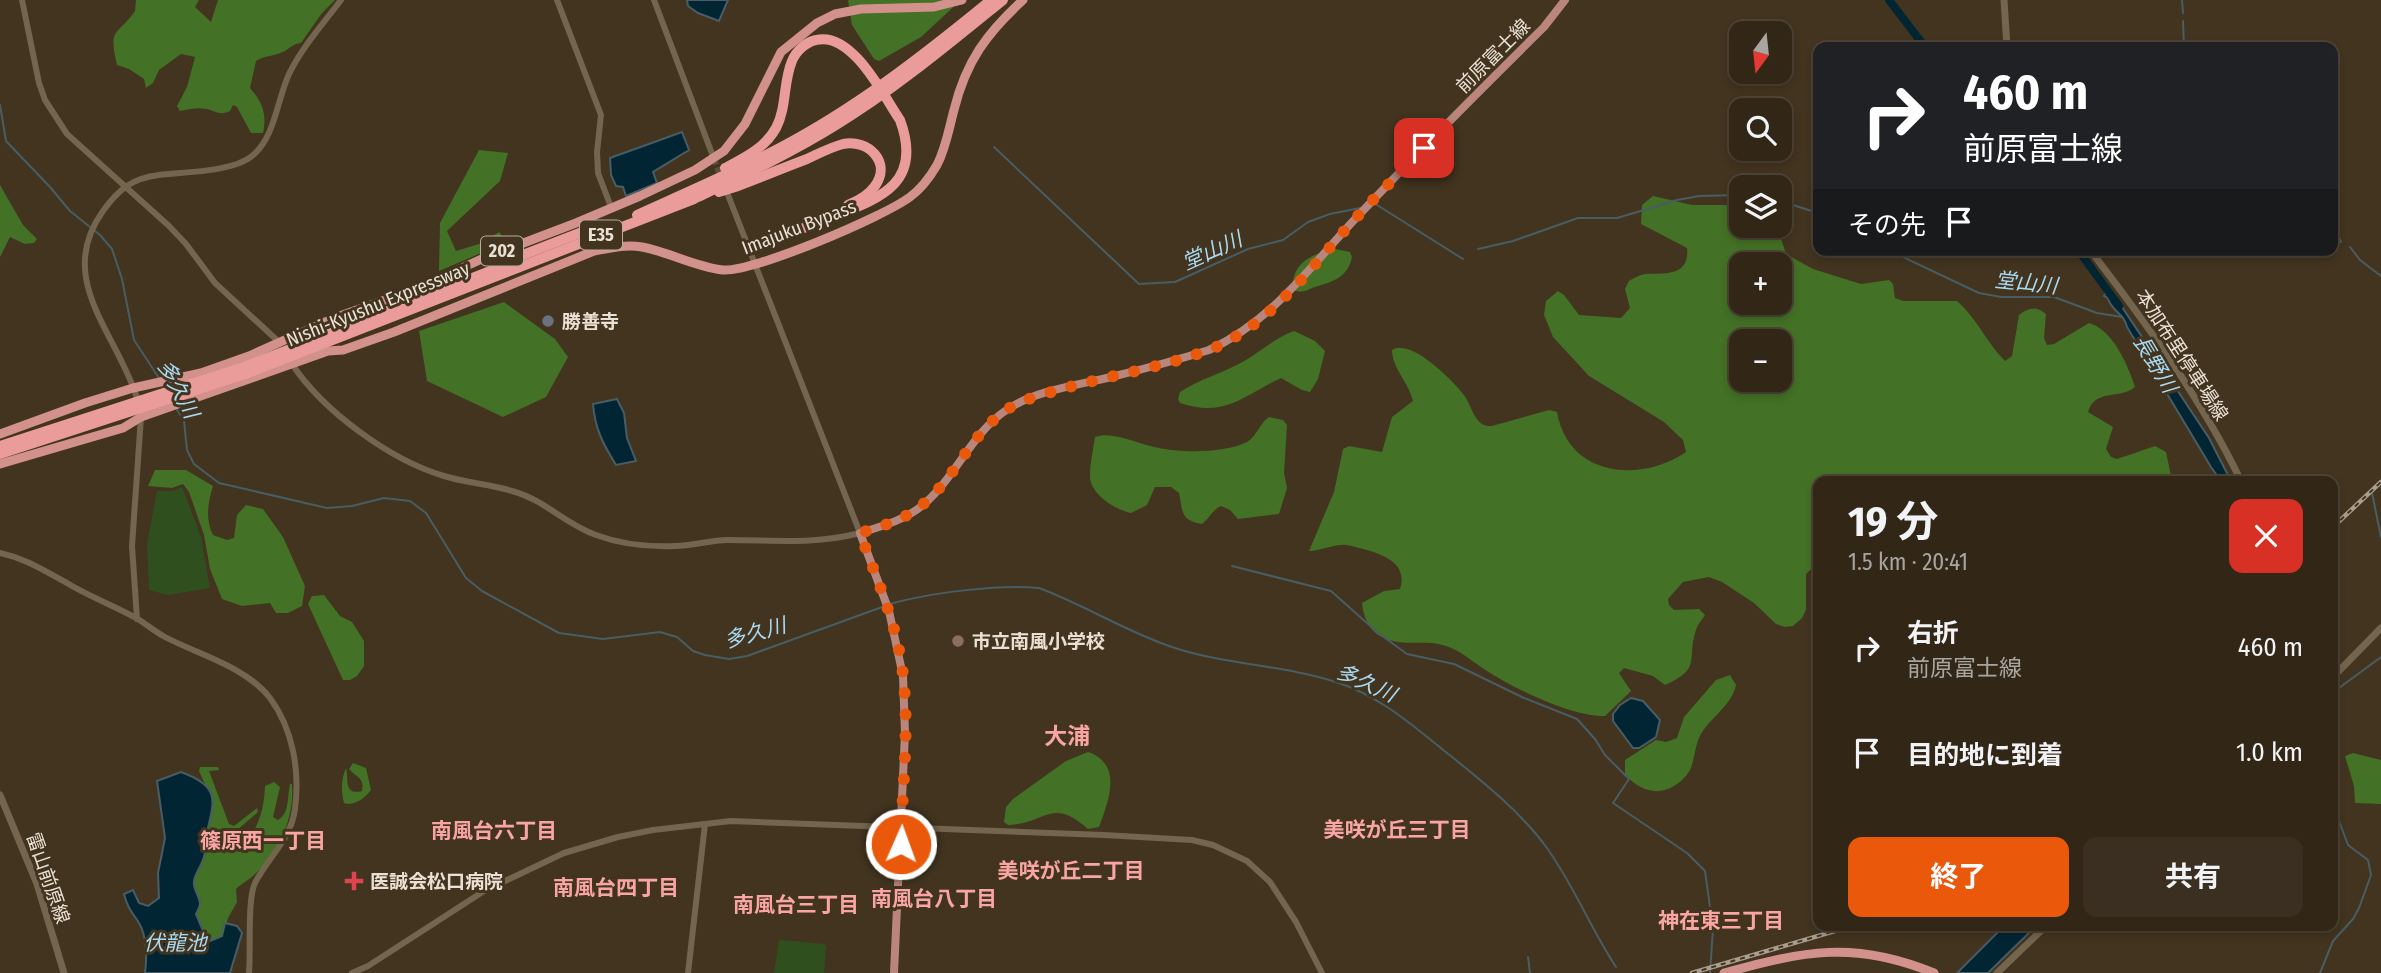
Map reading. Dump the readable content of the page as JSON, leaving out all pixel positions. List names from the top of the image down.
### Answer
{
  "streets": {
    "highway": [
      "Imajuku Bypass",
      "E35",
      "202",
      "Nishi-Kyushu Expressway"
    ],
    "main road": ["前原富士線", "本加布里停車場線", "雷山前原線"]
  },
  "districts": [
    "大浦",
    "美咲が丘三丁目",
    "南風台六丁目",
    "篠原西一丁目",
    "美咲が丘二丁目",
    "南風台四丁目",
    "南風台八丁目",
    "南風台三丁目",
    "神在東三丁目"
  ],
  "water": [
    "堂山川",
    "長野川",
    "多久川",
    "伏龍池"
  ],
  "places": {
    "other": ["勝善寺", "市立南風小学校"],
    "health": ["医誠会松口病院"]
  },
  "north": "bottom",
  "page": {
    "map_buttons": ["+", "−"],
    "turn": ["460 m", "前原富士線"],
    "then": "その先",
    "heading": ["19 分", "1.5 km · 20:41"],
    "list": [
      {
        "name": "右折",
        "note": "前原富士線",
        "value": "460 m"
      },
      {
        "name": "目的地に到着",
        "value": "1.0 km"
      }
    ],
    "buttons": ["終了", "共有"]
  }
}
